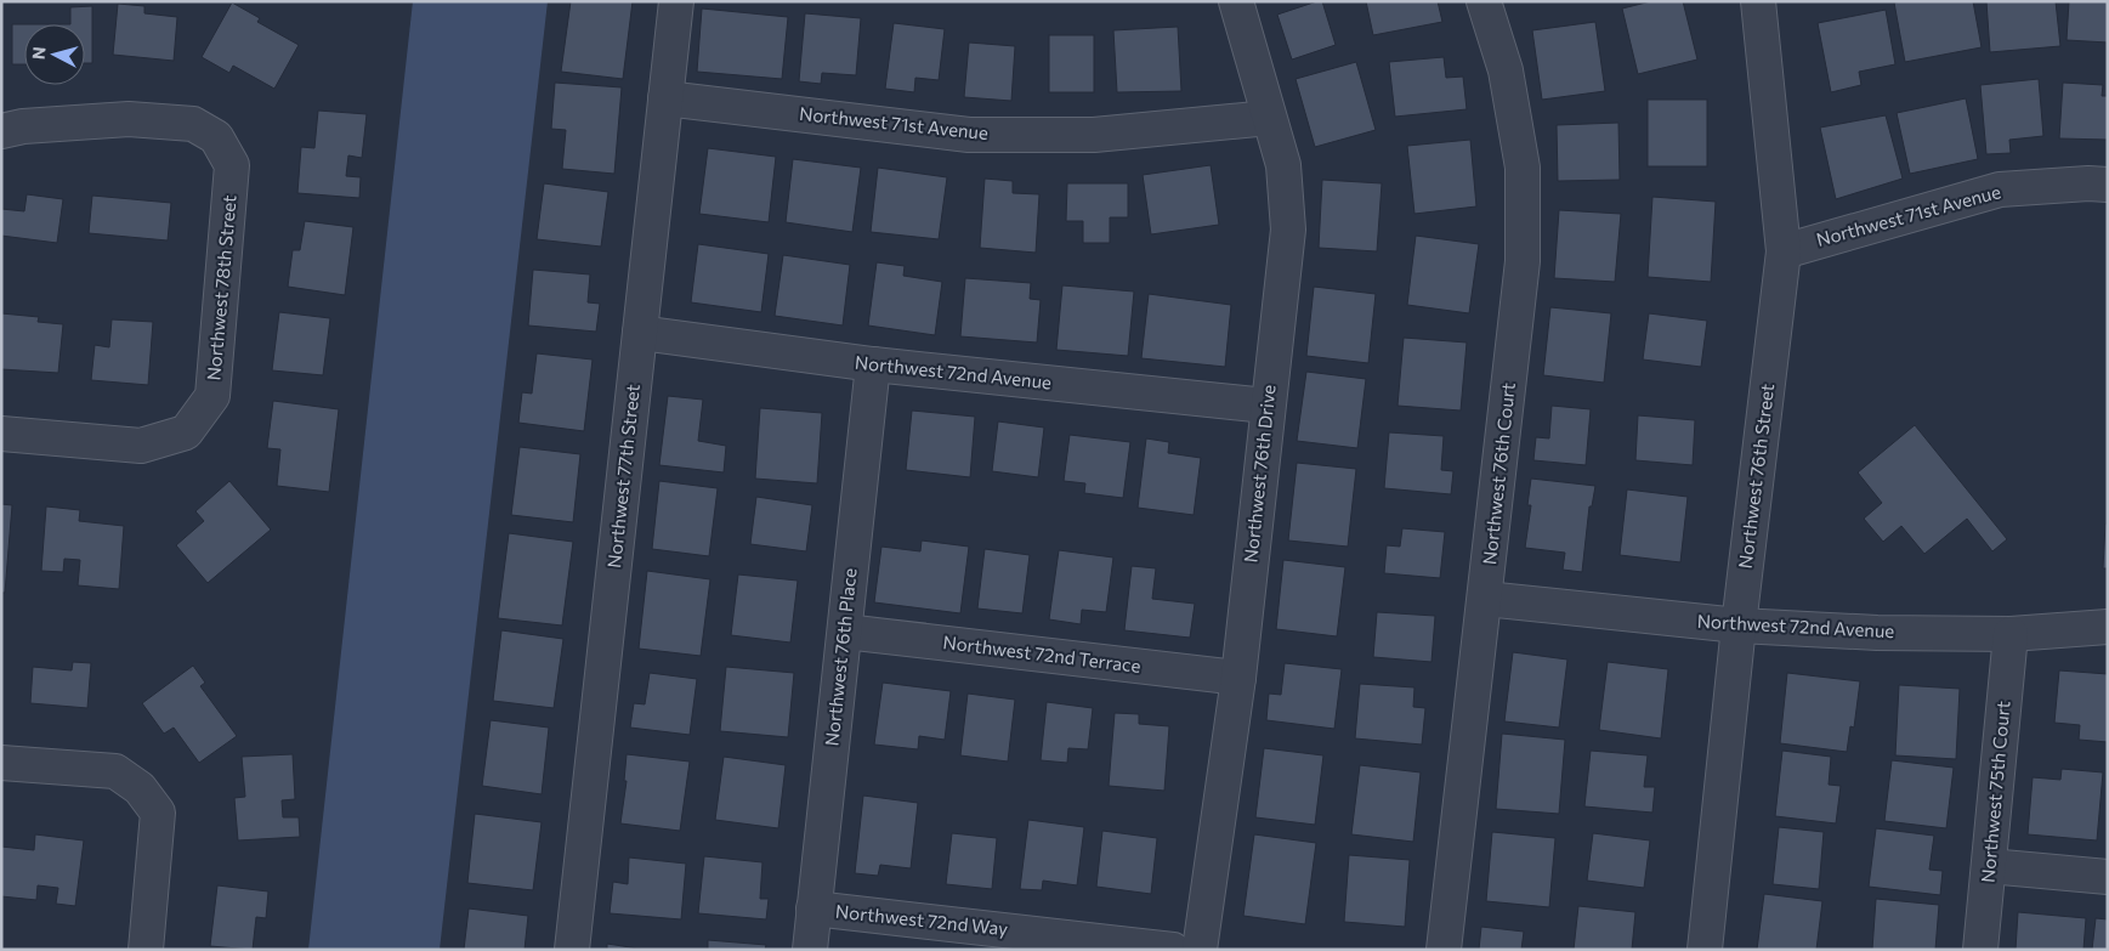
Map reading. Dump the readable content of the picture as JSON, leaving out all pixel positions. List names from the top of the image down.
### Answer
{
  "streets": {
    "street": [
      "Northwest 71st Avenue",
      "Northwest 78th Street",
      "Northwest 72nd Avenue",
      "Northwest 76th Drive",
      "Northwest 76th Court",
      "Northwest 77th Street",
      "Northwest 76th Street",
      "Northwest 72nd Terrace",
      "Northwest 76th Place",
      "Northwest 75th Court",
      "Northwest 72nd Way"
    ]
  },
  "crossings": [
    ["Northwest 71st Avenue", "Northwest 76th Drive"],
    ["Northwest 71st Avenue", "Northwest 77th Street"],
    ["Northwest 71st Avenue", "Northwest 76th Street"],
    ["Northwest 72nd Avenue", "Northwest 76th Drive"],
    ["Northwest 72nd Avenue", "Northwest 76th Court"],
    ["Northwest 72nd Avenue", "Northwest 77th Street"],
    ["Northwest 72nd Avenue", "Northwest 76th Street"],
    ["Northwest 72nd Avenue", "Northwest 76th Place"],
    ["Northwest 72nd Avenue", "Northwest 75th Court"],
    ["Northwest 76th Drive", "Northwest 72nd Terrace"],
    ["Northwest 72nd Terrace", "Northwest 76th Place"],
    ["Northwest 76th Place", "Northwest 72nd Way"]
  ],
  "north": "left"
}
